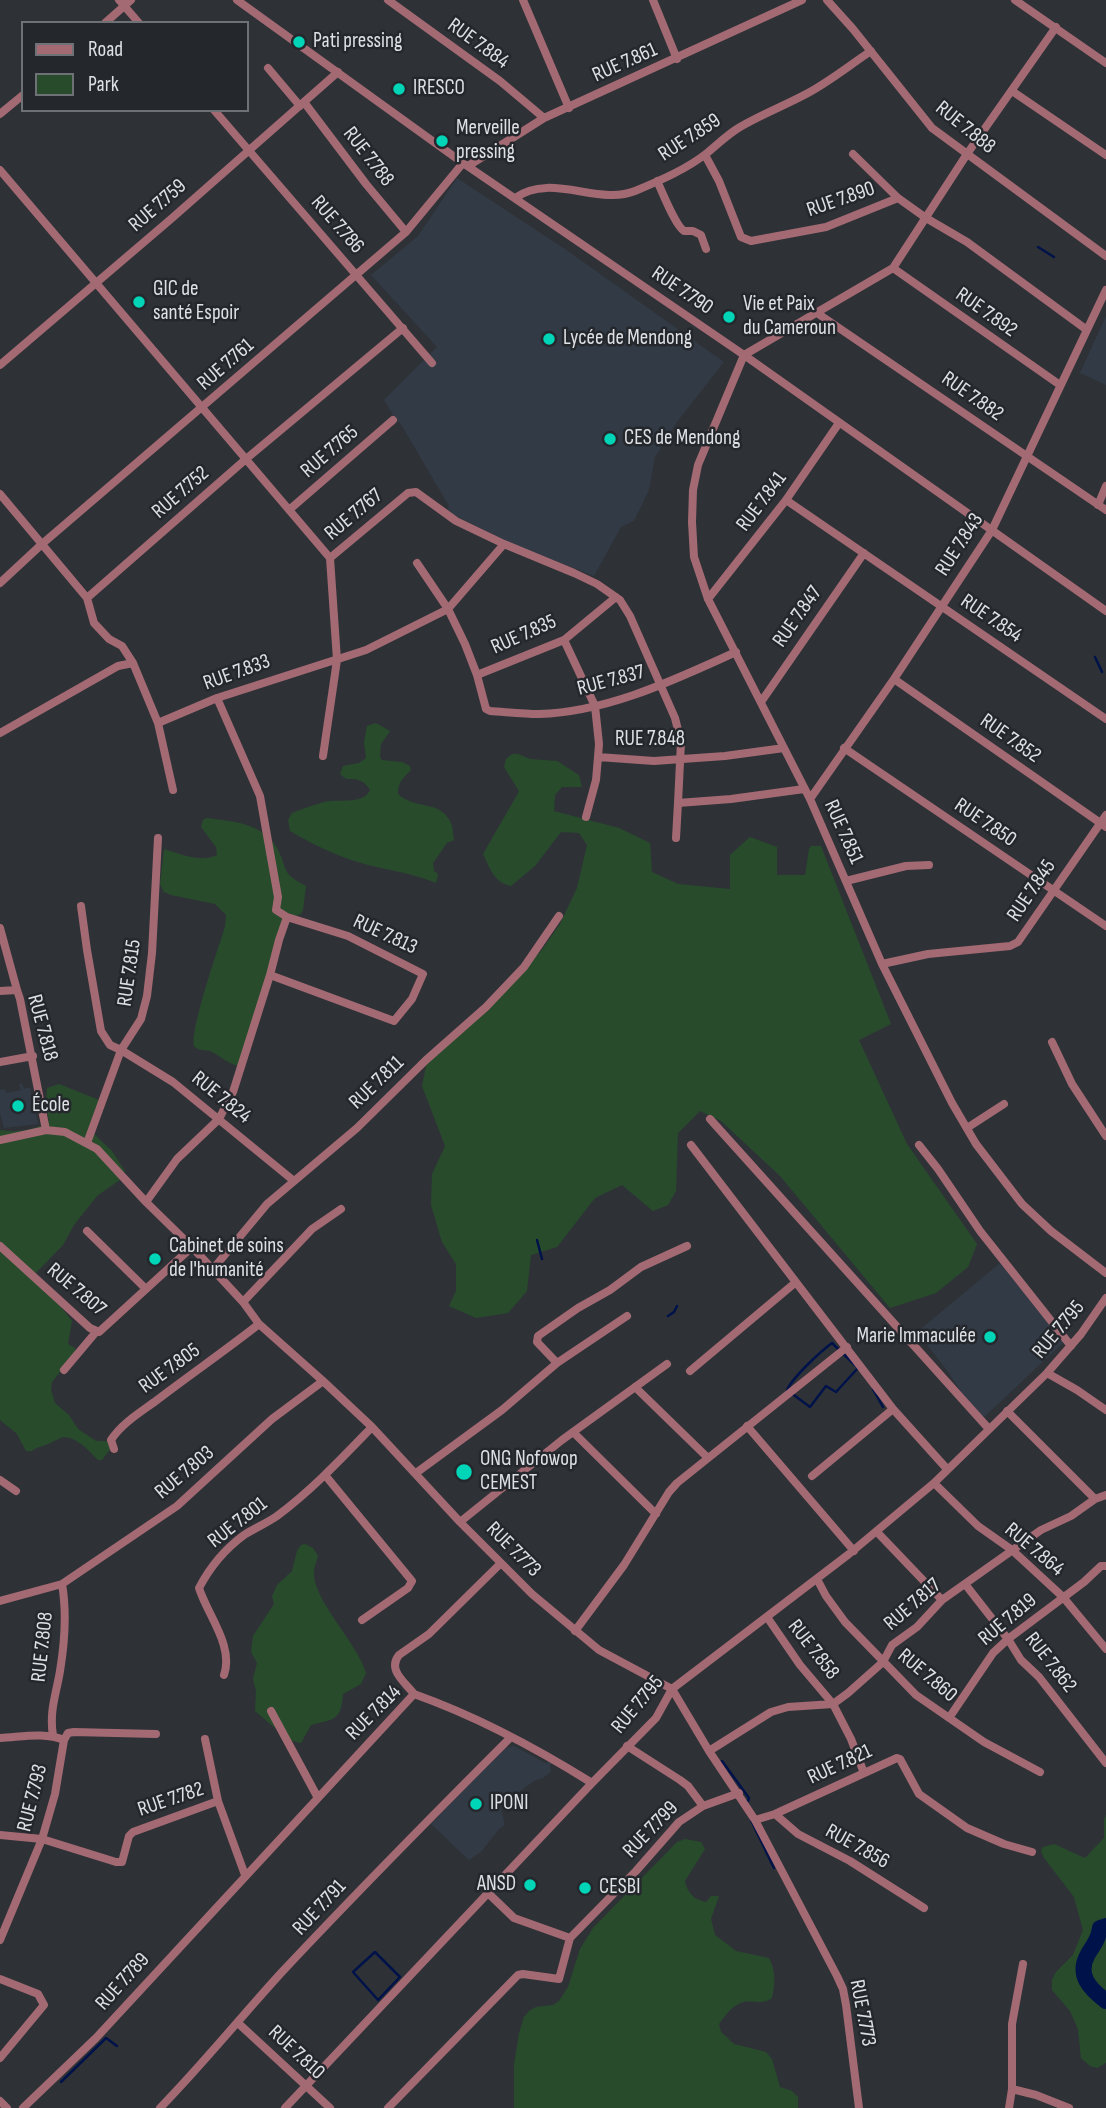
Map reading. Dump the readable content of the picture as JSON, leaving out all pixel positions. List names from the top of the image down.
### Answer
{
  "streets": {
    "street": [
      "RUE 7.884",
      "RUE 7.861",
      "RUE 7.888",
      "RUE 7.859",
      "RUE 7.788",
      "RUE 7.890",
      "RUE 7.759",
      "RUE 7.786",
      "RUE 7.790",
      "RUE 7.892",
      "RUE 7.761",
      "RUE 7.882",
      "RUE 7.765",
      "RUE 7.752",
      "RUE 7.841",
      "RUE 7.767",
      "RUE 7.843",
      "RUE 7.847",
      "RUE 7.854",
      "RUE 7.835",
      "RUE 7.833",
      "RUE 7.837",
      "RUE 7.852",
      "RUE 7.848",
      "RUE 7.850",
      "RUE 7.851",
      "RUE 7.845",
      "RUE 7.813",
      "RUE 7.815",
      "RUE 7.818",
      "RUE 7.811",
      "RUE 7.824",
      "RUE 7.807",
      "RUE 7.795",
      "RUE 7.805",
      "RUE 7.803",
      "RUE 7.801",
      "RUE 7.773",
      "RUE 7.864",
      "RUE 7.817",
      "RUE 7.819",
      "RUE 7.808",
      "RUE 7.858",
      "RUE 7.862",
      "RUE 7.860",
      "RUE 7.814",
      "RUE 7.821",
      "RUE 7.793",
      "RUE 7.782",
      "RUE 7.799",
      "RUE 7.856",
      "RUE 7.791",
      "RUE 7.789",
      "RUE 7.810"
    ]
  },
  "crossings": [
    ["RUE 7.884", "RUE 7.861"],
    ["RUE 7.861", "RUE 7.790"],
    ["RUE 7.861", "RUE 7.761"],
    ["RUE 7.888", "RUE 7.859"],
    ["RUE 7.859", "RUE 7.890"],
    ["RUE 7.859", "RUE 7.790"],
    ["RUE 7.788", "RUE 7.759"],
    ["RUE 7.788", "RUE 7.761"],
    ["RUE 7.890", "RUE 7.843"],
    ["RUE 7.759", "RUE 7.786"],
    ["RUE 7.759", "RUE 7.790"],
    ["RUE 7.759", "RUE 7.767"],
    ["RUE 7.786", "RUE 7.761"],
    ["RUE 7.786", "RUE 7.752"],
    ["RUE 7.790", "RUE 7.761"],
    ["RUE 7.790", "RUE 7.841"],
    ["RUE 7.790", "RUE 7.843"],
    ["RUE 7.790", "RUE 7.851"],
    ["RUE 7.892", "RUE 7.843"],
    ["RUE 7.761", "RUE 7.767"],
    ["RUE 7.882", "RUE 7.843"],
    ["RUE 7.765", "RUE 7.767"],
    ["RUE 7.752", "RUE 7.767"],
    ["RUE 7.841", "RUE 7.854"],
    ["RUE 7.841", "RUE 7.851"],
    ["RUE 7.767", "RUE 7.835"],
    ["RUE 7.767", "RUE 7.833"],
    ["RUE 7.767", "RUE 7.837"],
    ["RUE 7.767", "RUE 7.848"],
    ["RUE 7.843", "RUE 7.854"],
    ["RUE 7.843", "RUE 7.852"],
    ["RUE 7.843", "RUE 7.850"],
    ["RUE 7.843", "RUE 7.851"],
    ["RUE 7.847", "RUE 7.854"],
    ["RUE 7.847", "RUE 7.851"],
    ["RUE 7.835", "RUE 7.837"],
    ["RUE 7.835", "RUE 7.848"],
    ["RUE 7.837", "RUE 7.848"],
    ["RUE 7.837", "RUE 7.851"],
    ["RUE 7.852", "RUE 7.845"],
    ["RUE 7.848", "RUE 7.851"],
    ["RUE 7.850", "RUE 7.845"],
    ["RUE 7.851", "RUE 7.845"],
    ["RUE 7.815", "RUE 7.824"],
    ["RUE 7.815", "RUE 7.773"],
    ["RUE 7.818", "RUE 7.773"],
    ["RUE 7.811", "RUE 7.824"],
    ["RUE 7.811", "RUE 7.773"],
    ["RUE 7.807", "RUE 7.773"],
    ["RUE 7.795", "RUE 7.773"],
    ["RUE 7.795", "RUE 7.864"],
    ["RUE 7.795", "RUE 7.858"],
    ["RUE 7.795", "RUE 7.860"],
    ["RUE 7.795", "RUE 7.814"],
    ["RUE 7.795", "RUE 7.799"],
    ["RUE 7.795", "RUE 7.810"],
    ["RUE 7.805", "RUE 7.773"],
    ["RUE 7.803", "RUE 7.773"],
    ["RUE 7.803", "RUE 7.808"],
    ["RUE 7.801", "RUE 7.773"],
    ["RUE 7.773", "RUE 7.821"],
    ["RUE 7.864", "RUE 7.817"],
    ["RUE 7.864", "RUE 7.819"],
    ["RUE 7.817", "RUE 7.858"],
    ["RUE 7.817", "RUE 7.862"],
    ["RUE 7.817", "RUE 7.860"],
    ["RUE 7.819", "RUE 7.862"],
    ["RUE 7.819", "RUE 7.860"],
    ["RUE 7.858", "RUE 7.821"],
    ["RUE 7.814", "RUE 7.782"],
    ["RUE 7.814", "RUE 7.791"],
    ["RUE 7.814", "RUE 7.789"],
    ["RUE 7.821", "RUE 7.856"],
    ["RUE 7.793", "RUE 7.782"],
    ["RUE 7.782", "RUE 7.789"],
    ["RUE 7.791", "RUE 7.810"]
  ],
  "places": [
    "Pati pressing",
    "IRESCO",
    "Merveille pressing",
    "GIC de santé Espoir",
    "Vie et Paix du Cameroun",
    "Lycée de Mendong",
    "CES de Mendong",
    "École",
    "Cabinet de soins de l'humanité",
    "Marie Immaculée",
    "ONG Nofowop CEMEST",
    "IPONI",
    "ANSD",
    "CESBI"
  ],
  "legend": ["Road", "Park"]
}
